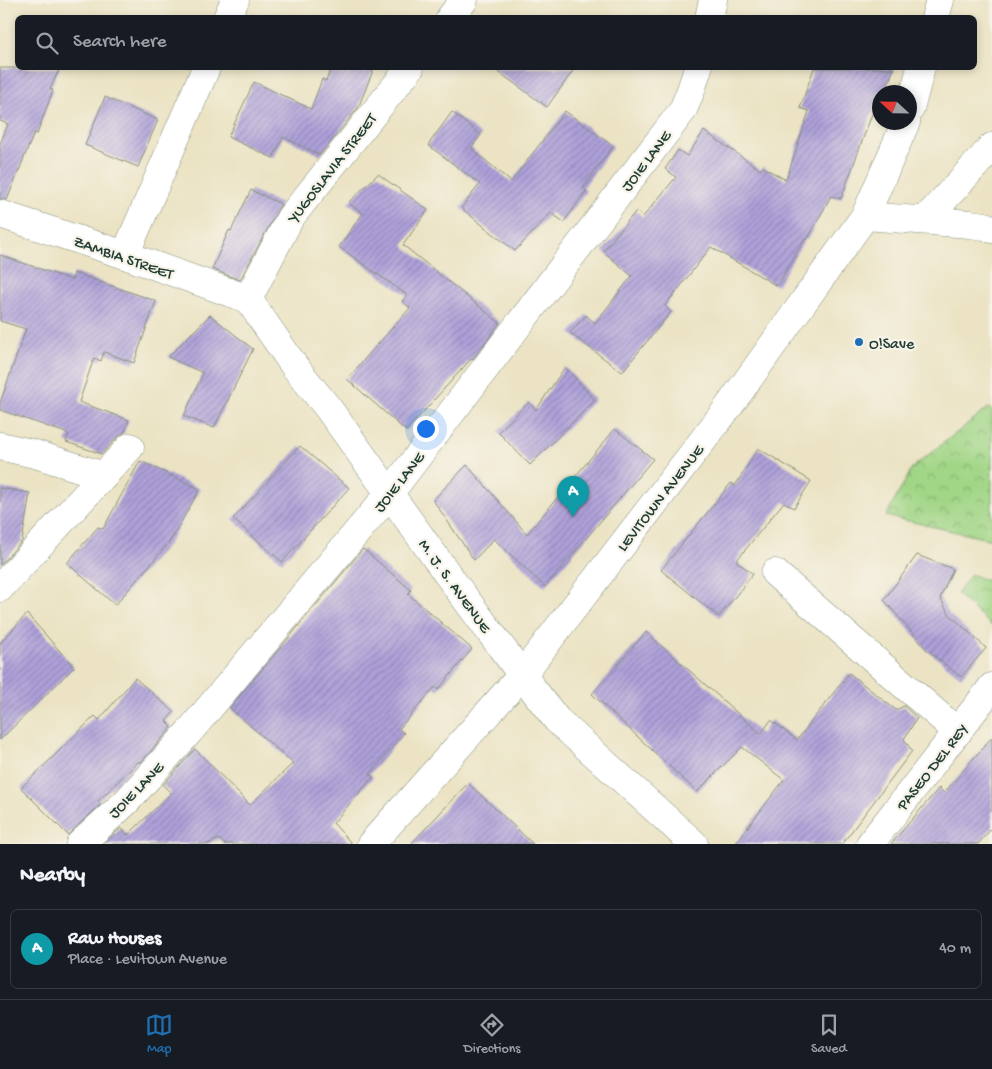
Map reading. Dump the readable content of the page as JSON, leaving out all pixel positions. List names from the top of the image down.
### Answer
{
  "streets": {
    "street": [
      "JOIE LANE",
      "YUGOSLAVIA STREET",
      "ZAMBIA STREET",
      "LEVITOWN AVENUE",
      "M. J. S. AVENUE",
      "PASEO DEL REY"
    ]
  },
  "crossings": [
    ["JOIE LANE", "M. J. S. AVENUE"],
    ["YUGOSLAVIA STREET", "ZAMBIA STREET"],
    ["YUGOSLAVIA STREET", "M. J. S. AVENUE"],
    ["ZAMBIA STREET", "M. J. S. AVENUE"],
    ["LEVITOWN AVENUE", "M. J. S. AVENUE"]
  ],
  "places": ["O!Save"],
  "north": "left",
  "page": {
    "search": "Search here",
    "pins": "A",
    "heading": "Nearby",
    "list": [
      {
        "mark": "A",
        "name": "Raw Houses",
        "note": "Place · Levitown Avenue",
        "value": "40 m"
      }
    ],
    "nav": ["Map", "Directions", "Saved"]
  }
}
